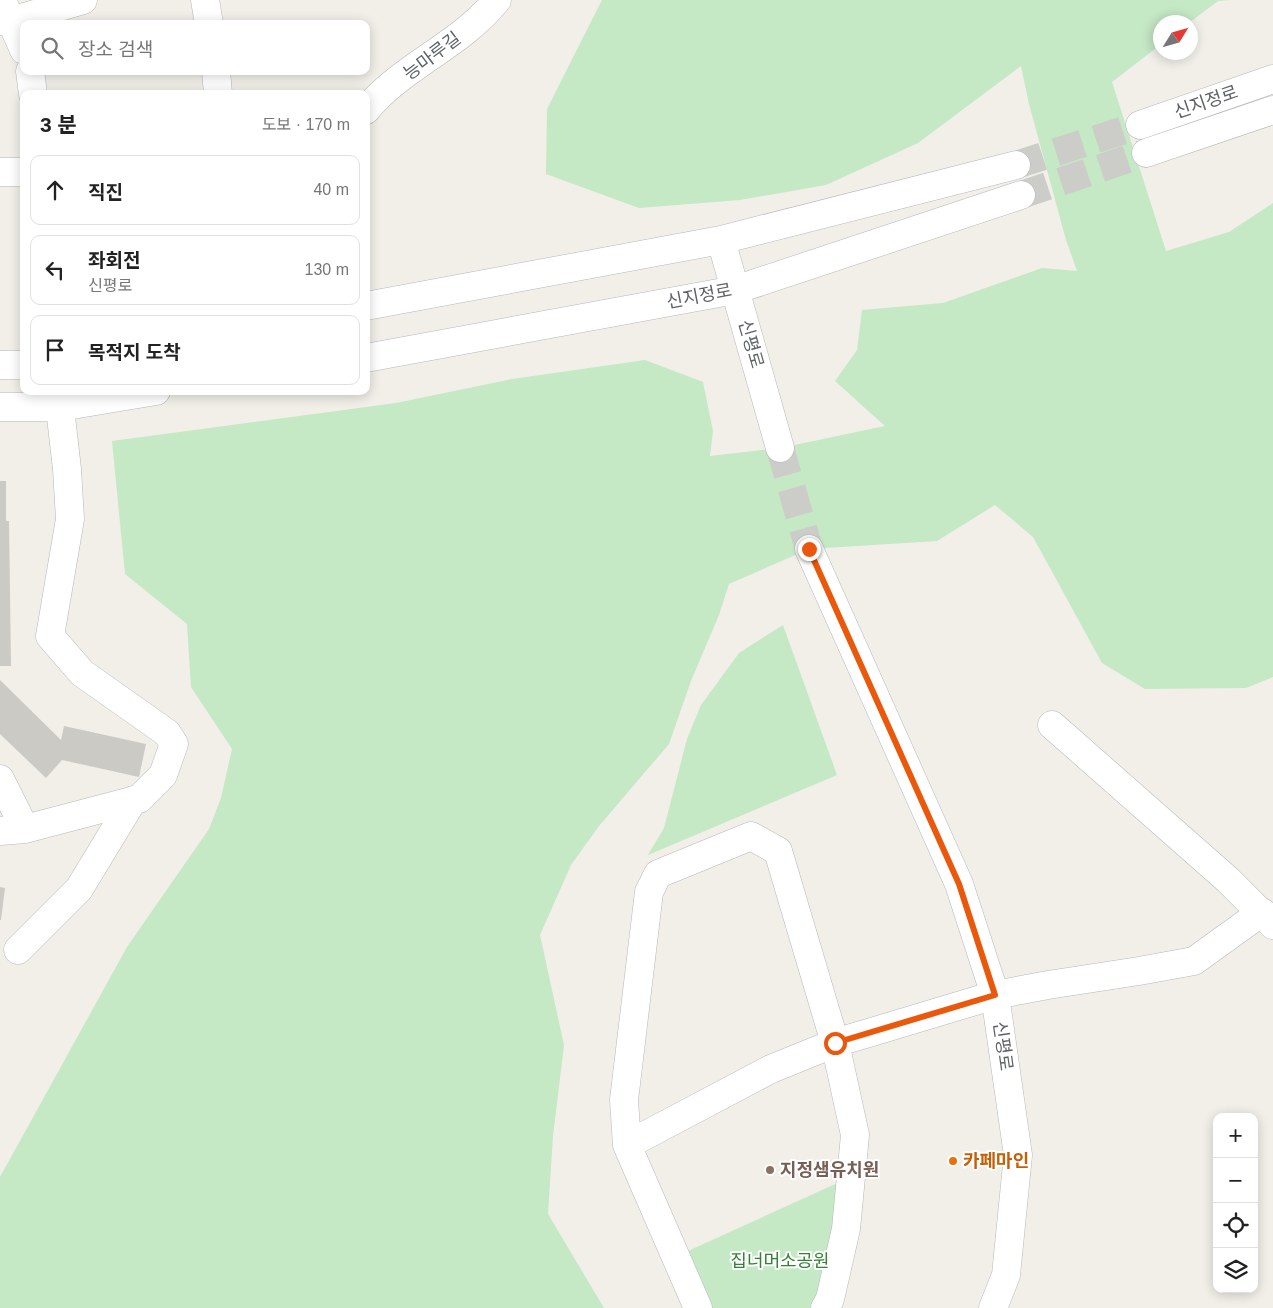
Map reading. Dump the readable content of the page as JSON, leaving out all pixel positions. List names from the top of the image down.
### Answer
{
  "streets": {
    "street": ["능마루길", "신지정로", "신평로"]
  },
  "crossings": [
    ["신지정로", "신평로"]
  ],
  "parks": ["집너머소공원"],
  "places": ["카페마인", "지정샘유치원"],
  "north": "top right",
  "page": {
    "search": "장소 검색",
    "heading": ["3 분", "도보 · 170 m"],
    "list": [
      ["직진", "40 m"],
      ["좌회전", "신평로", "130 m"],
      "목적지 도착"
    ],
    "map_buttons": ["+", "−"]
  }
}
